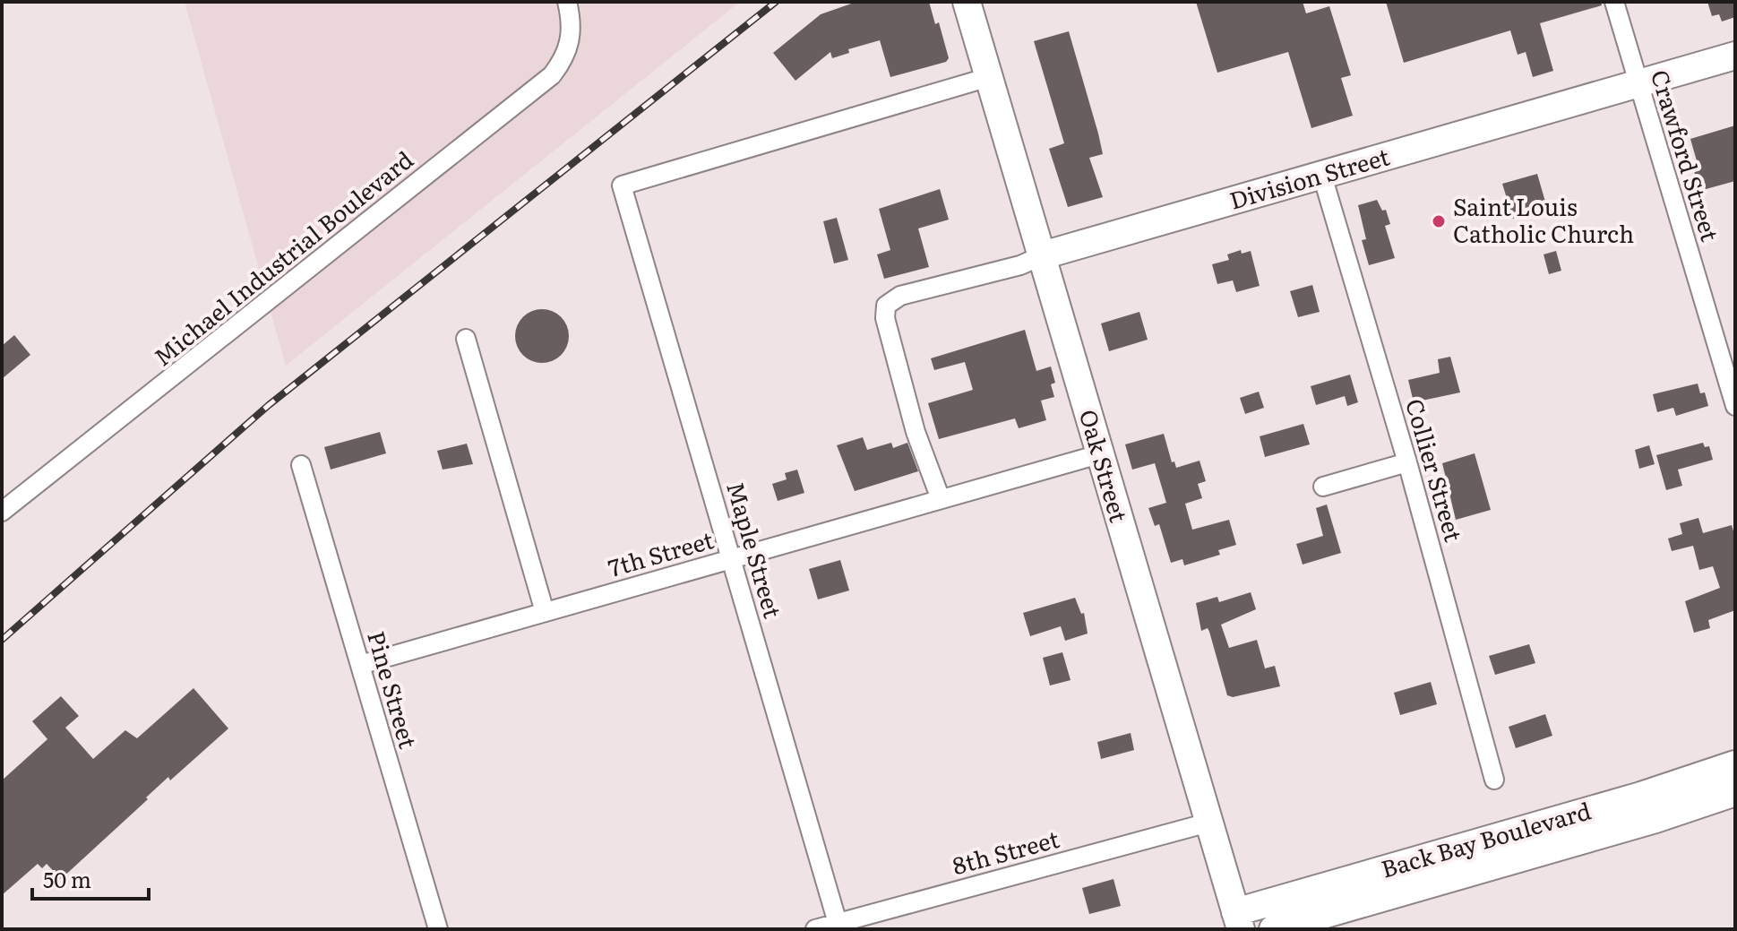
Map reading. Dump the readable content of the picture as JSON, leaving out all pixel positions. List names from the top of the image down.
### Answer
{
  "streets": {
    "main road": ["Division Street", "Oak Street", "Back Bay Boulevard"],
    "street": [
      "Crawford Street",
      "Michael Industrial Boulevard",
      "Collier Street",
      "Maple Street",
      "7th Street",
      "Pine Street",
      "8th Street"
    ]
  },
  "crossings": [
    ["Crawford Street", "Division Street"],
    ["Division Street", "Oak Street"],
    ["Division Street", "Collier Street"],
    ["Division Street", "7th Street"],
    ["Oak Street", "Maple Street"],
    ["Oak Street", "7th Street"],
    ["Oak Street", "Back Bay Boulevard"],
    ["Oak Street", "8th Street"],
    ["Maple Street", "7th Street"],
    ["Maple Street", "8th Street"],
    ["7th Street", "Pine Street"]
  ],
  "places": ["Saint Louis Catholic Church"],
  "scale_bar": "50 m"
}
